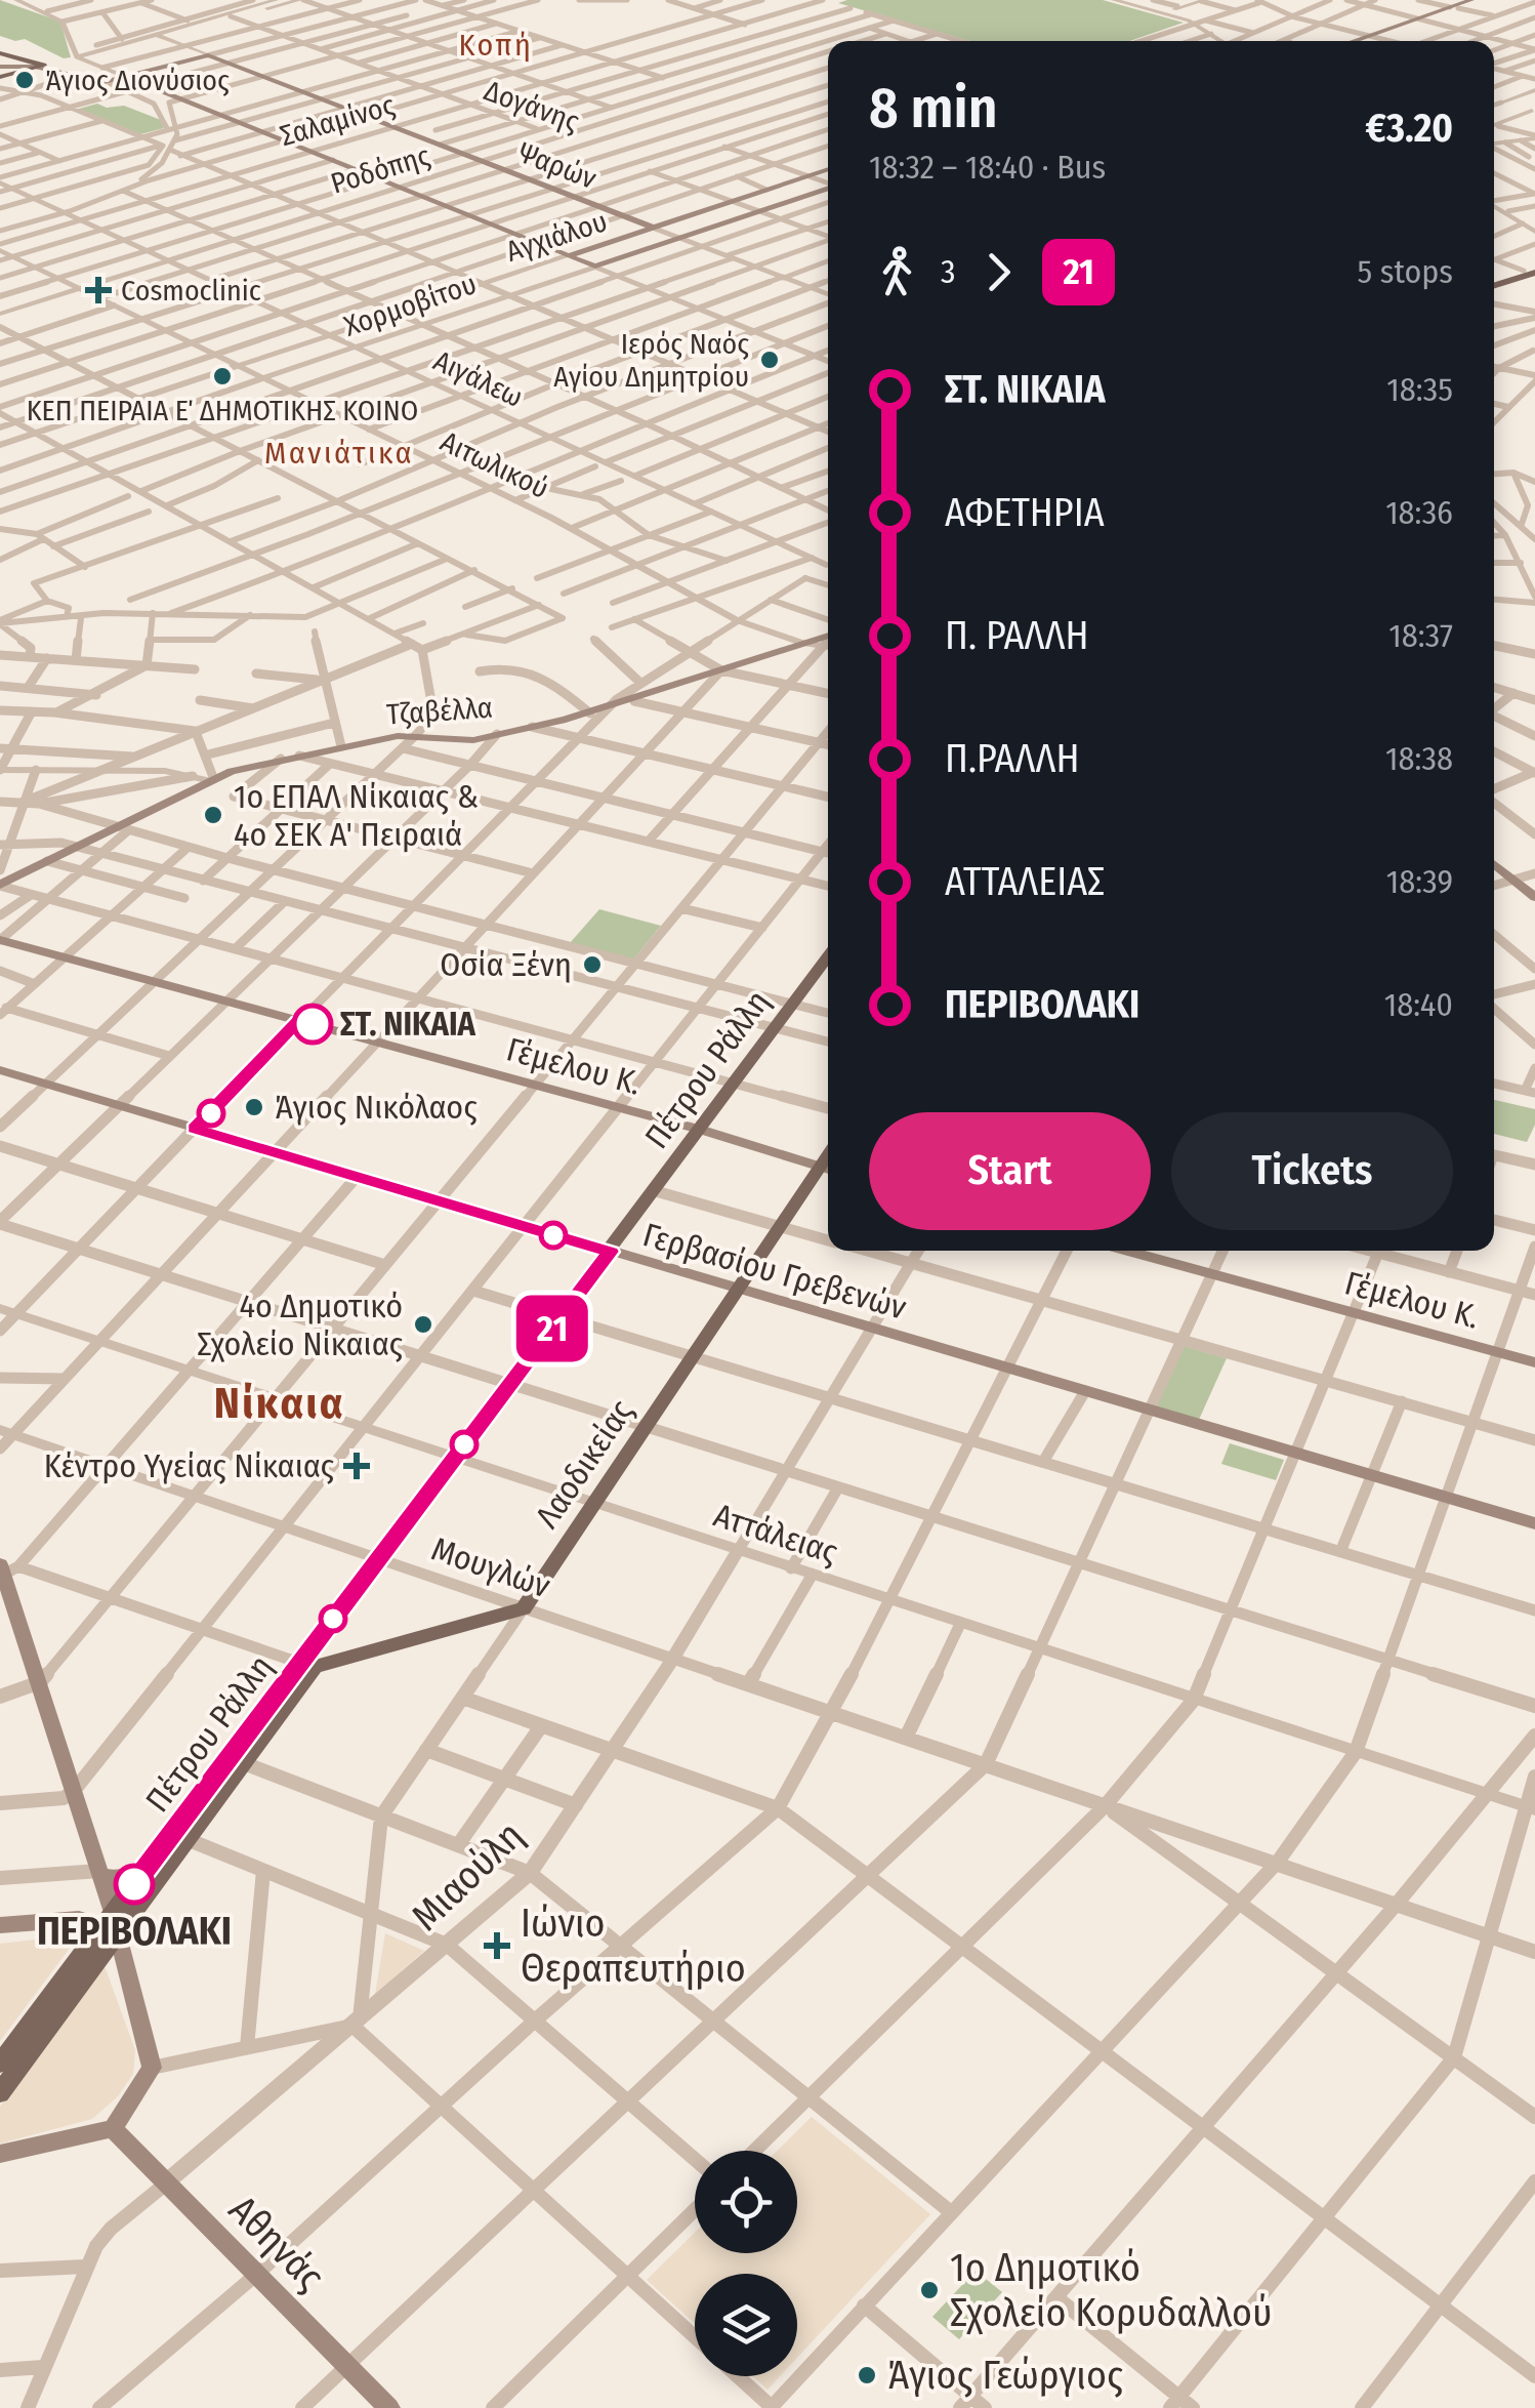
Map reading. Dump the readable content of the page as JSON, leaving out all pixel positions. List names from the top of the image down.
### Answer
{
  "streets": {
    "main road": [
      "Ψαρών",
      "Αγχιάλου",
      "Χορμοβίτου",
      "Τζαβέλλα",
      "Γέμελου Κ.",
      "Πέτρου Ράλλη",
      "Γερβασίου Γρεβενών",
      "Λαοδικείας",
      "Αθηνάς"
    ],
    "street": [
      "Δογάνης",
      "Σαλαμίνος",
      "Ροδόπης",
      "Αιγάλεω",
      "Αιτωλικού",
      "Αττάλειας",
      "Μουγλών",
      "Μιαούλη"
    ]
  },
  "crossings": [
    ["Δογάνης", "Σαλαμίνος"],
    ["Δογάνης", "Ροδόπης"],
    ["Δογάνης", "Αγχιάλου"],
    ["Δογάνης", "Χορμοβίτου"],
    ["Σαλαμίνος", "Ψαρών"],
    ["Σαλαμίνος", "Αιγάλεω"],
    ["Σαλαμίνος", "Αιτωλικού"],
    ["Ψαρών", "Ροδόπης"],
    ["Ψαρών", "Αγχιάλου"],
    ["Ψαρών", "Χορμοβίτου"],
    ["Ροδόπης", "Αιγάλεω"],
    ["Ροδόπης", "Αιτωλικού"],
    ["Αγχιάλου", "Αιγάλεω"],
    ["Αγχιάλου", "Αιτωλικού"],
    ["Χορμοβίτου", "Αιγάλεω"],
    ["Χορμοβίτου", "Αιτωλικού"],
    ["Αιτωλικού", "Τζαβέλλα"],
    ["Γέμελου Κ.", "Πέτρου Ράλλη"],
    ["Γέμελου Κ.", "Λαοδικείας"],
    ["Πέτρου Ράλλη", "Γερβασίου Γρεβενών"],
    ["Πέτρου Ράλλη", "Λαοδικείας"],
    ["Πέτρου Ράλλη", "Αττάλειας"],
    ["Πέτρου Ράλλη", "Μουγλών"],
    ["Γερβασίου Γρεβενών", "Λαοδικείας"],
    ["Λαοδικείας", "Αττάλειας"],
    ["Λαοδικείας", "Μουγλών"],
    ["Αττάλειας", "Μιαούλη"],
    ["Μουγλών", "Μιαούλη"],
    ["Μιαούλη", "Αθηνάς"]
  ],
  "districts": ["Κοπή", "Μανιάτικα", "Νίκαια"],
  "places": {
    "other": [
      "Άγιος Διονύσιος",
      "Ιερός Ναός Αγίου Δημητρίου",
      "ΚΕΠ ΠΕΙΡΑΙΑ Ε΄ ΔΗΜΟΤΙΚΗΣ ΚΟΙΝΟ",
      "1ο ΕΠΑΛ Νίκαιας & 4ο ΣΕΚ Α' Πειραιά",
      "Οσία Ξένη",
      "ΣΤ. ΝΙΚΑΙΑ",
      "Άγιος Νικόλαος",
      "4ο Δημοτικό Σχολείο Νίκαιας",
      "ΠΕΡΙΒΟΛΑΚΙ",
      "1o Δημοτικό Σχολείο Κορυδαλλού",
      "Άγιος Γεώργιος"
    ],
    "health": ["Cosmoclinic", "Κέντρο Υγείας Νίκαιας", "Ιώνιο Θεραπευτήριο"]
  },
  "lines": ["bus line 21"],
  "page": {
    "on_map": "21",
    "heading": ["8 min", "18:32 – 18:40 · Bus", "€3.20"],
    "legs": ["3", "21", "5 stops"],
    "list": [
      {
        "name": "ΣΤ. ΝΙΚΑΙΑ",
        "value": "18:35"
      },
      {
        "name": "ΑΦΕΤΗΡΙΑ",
        "value": "18:36"
      },
      {
        "name": "Π. ΡΑΛΛΗ",
        "value": "18:37"
      },
      {
        "name": "Π.ΡΑΛΛΗ",
        "value": "18:38"
      },
      {
        "name": "ΑΤΤΑΛΕΙΑΣ",
        "value": "18:39"
      },
      {
        "name": "ΠΕΡΙΒΟΛΑΚΙ",
        "value": "18:40"
      }
    ],
    "buttons": ["Start", "Tickets"]
  }
}
